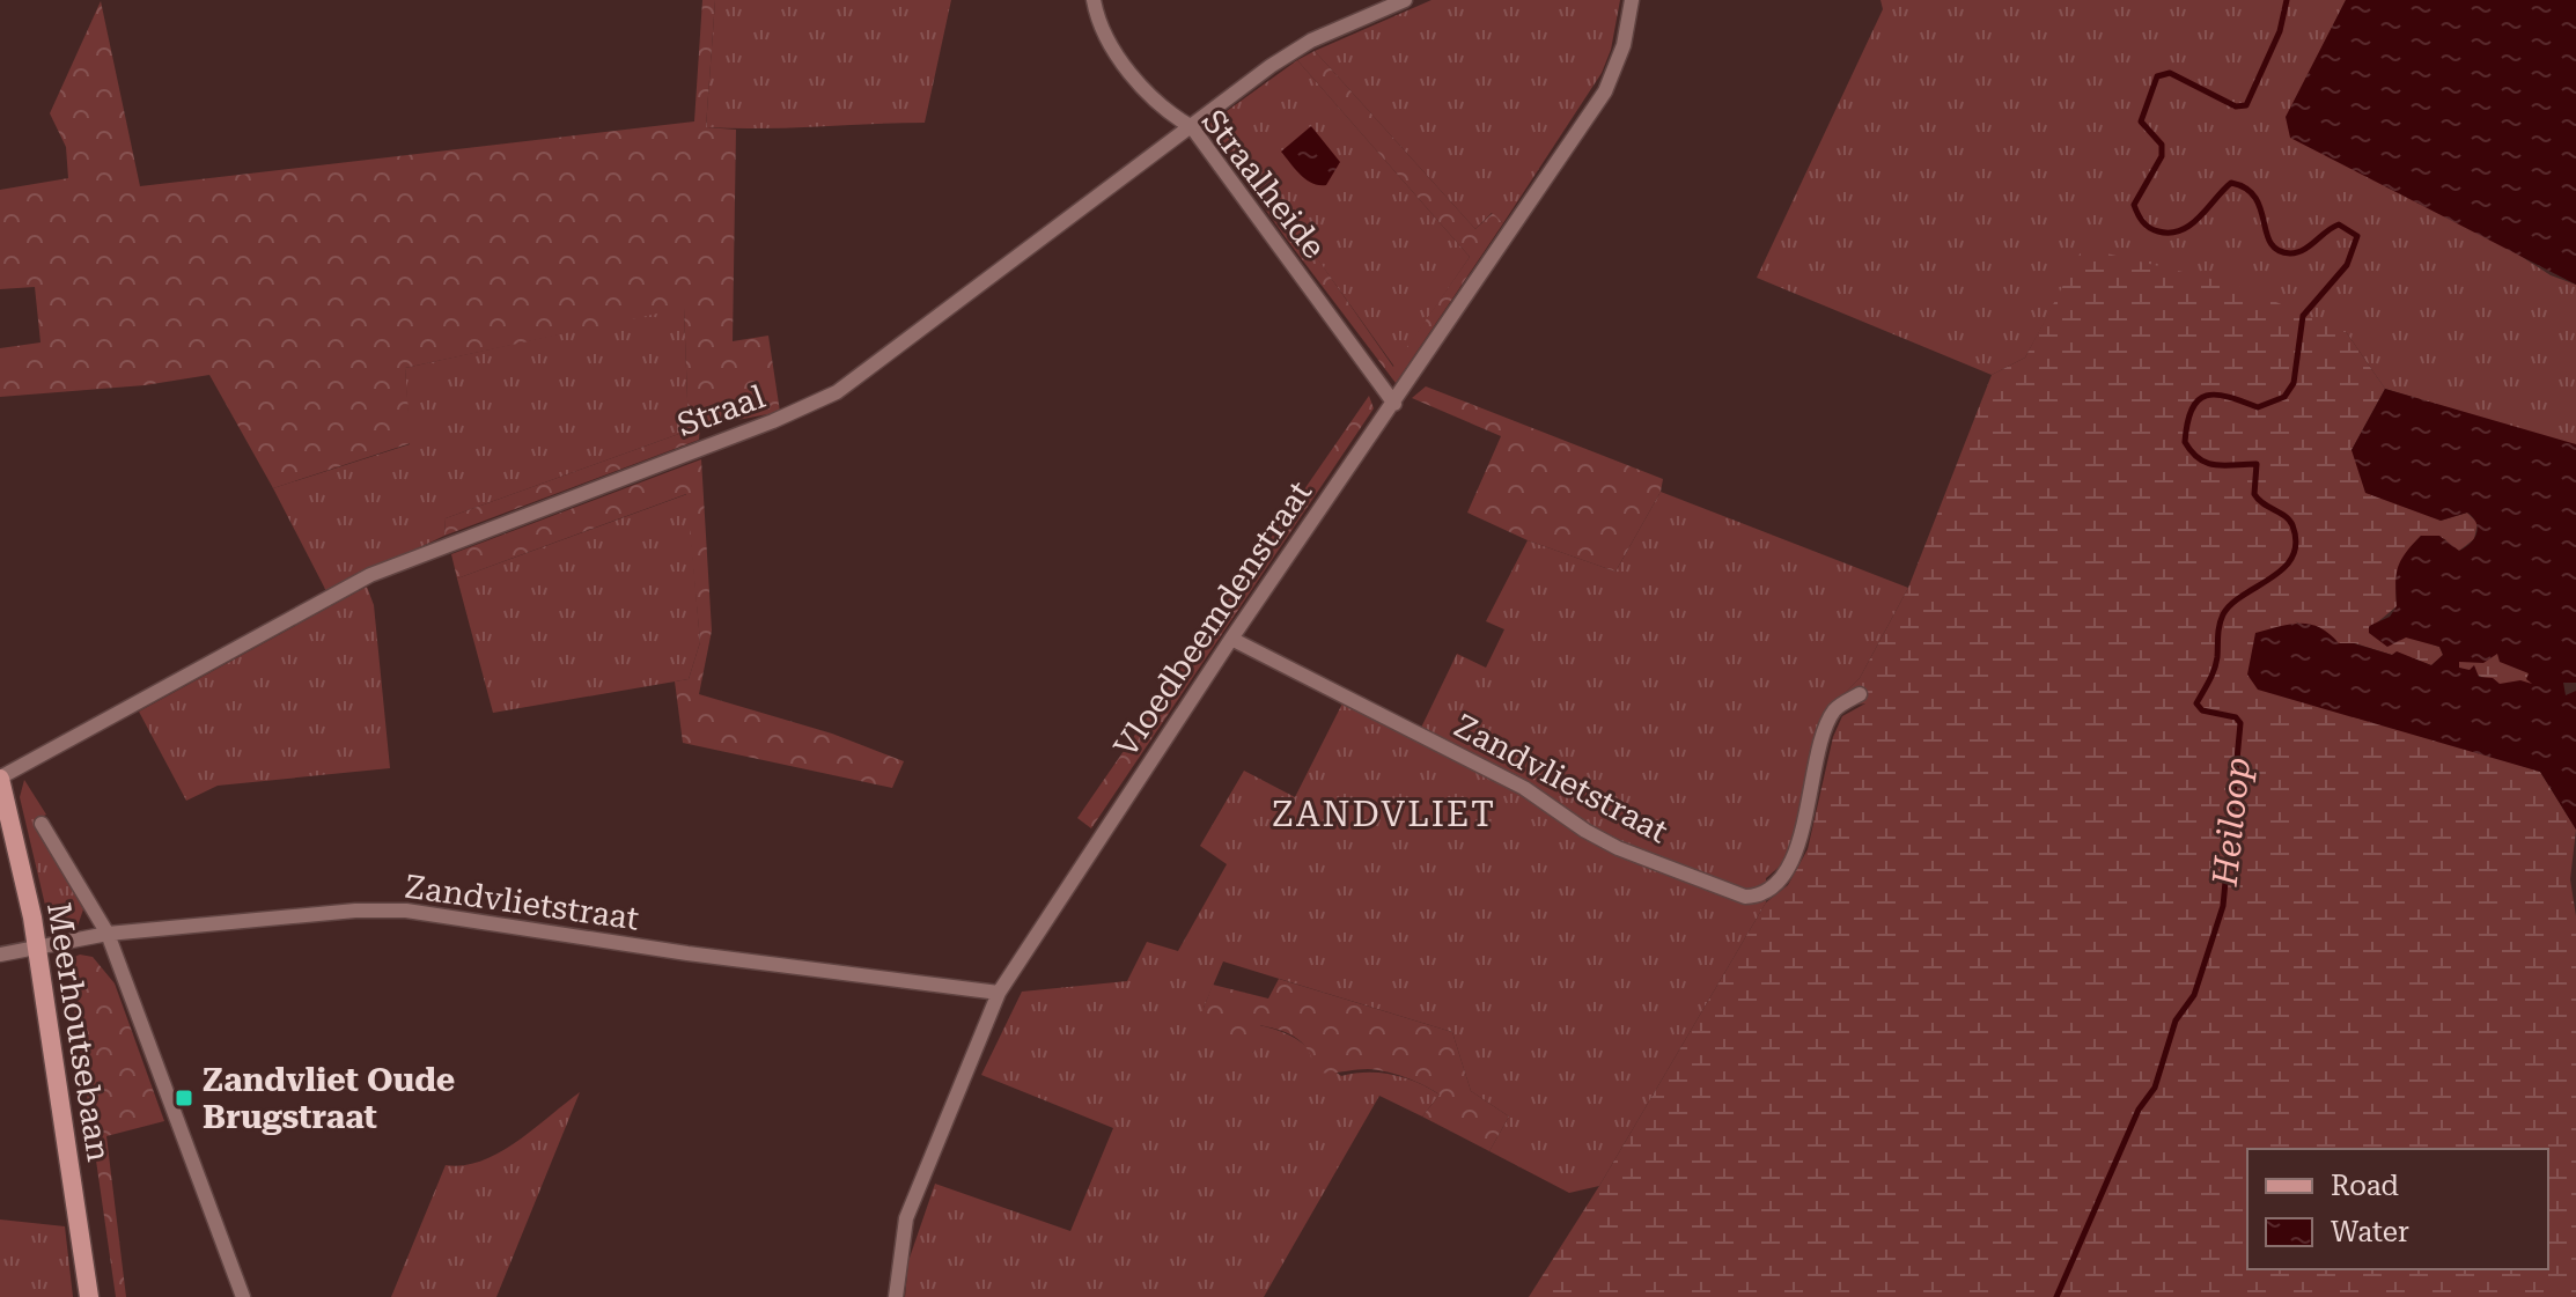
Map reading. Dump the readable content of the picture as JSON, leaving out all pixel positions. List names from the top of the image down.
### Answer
{
  "streets": {
    "street": [
      "Straalheide",
      "Straal",
      "Vloedbeemdenstraat",
      "Zandvlietstraat",
      "Meerhoutsebaan"
    ]
  },
  "crossings": [
    ["Straalheide", "Straal"],
    ["Straalheide", "Vloedbeemdenstraat"],
    ["Straal", "Meerhoutsebaan"],
    ["Vloedbeemdenstraat", "Zandvlietstraat"],
    ["Zandvlietstraat", "Meerhoutsebaan"]
  ],
  "districts": ["ZANDVLIET"],
  "water": ["Heiloop"],
  "places": {
    "transit": ["Zandvliet Oude Brugstraat"]
  },
  "legend": ["Road", "Water"]
}
